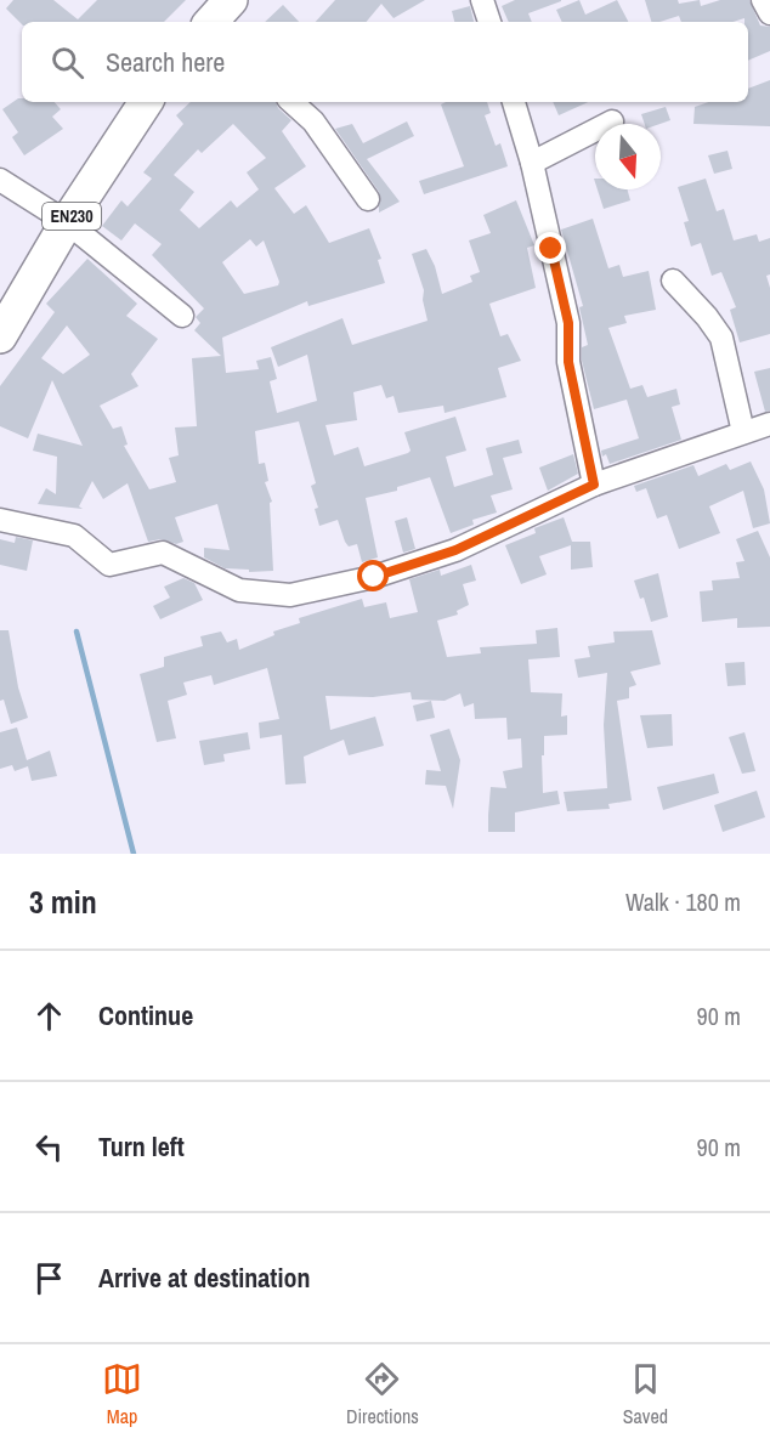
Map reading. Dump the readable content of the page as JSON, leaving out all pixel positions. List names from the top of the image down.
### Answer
{
  "streets": {
    "main road": ["EN230"]
  },
  "north": "bottom",
  "page": {
    "search": "Search here",
    "heading": ["3 min", "Walk · 180 m"],
    "list": [
      ["Continue", "90 m"],
      ["Turn left", "90 m"],
      "Arrive at destination"
    ],
    "nav": ["Map", "Directions", "Saved"]
  }
}
